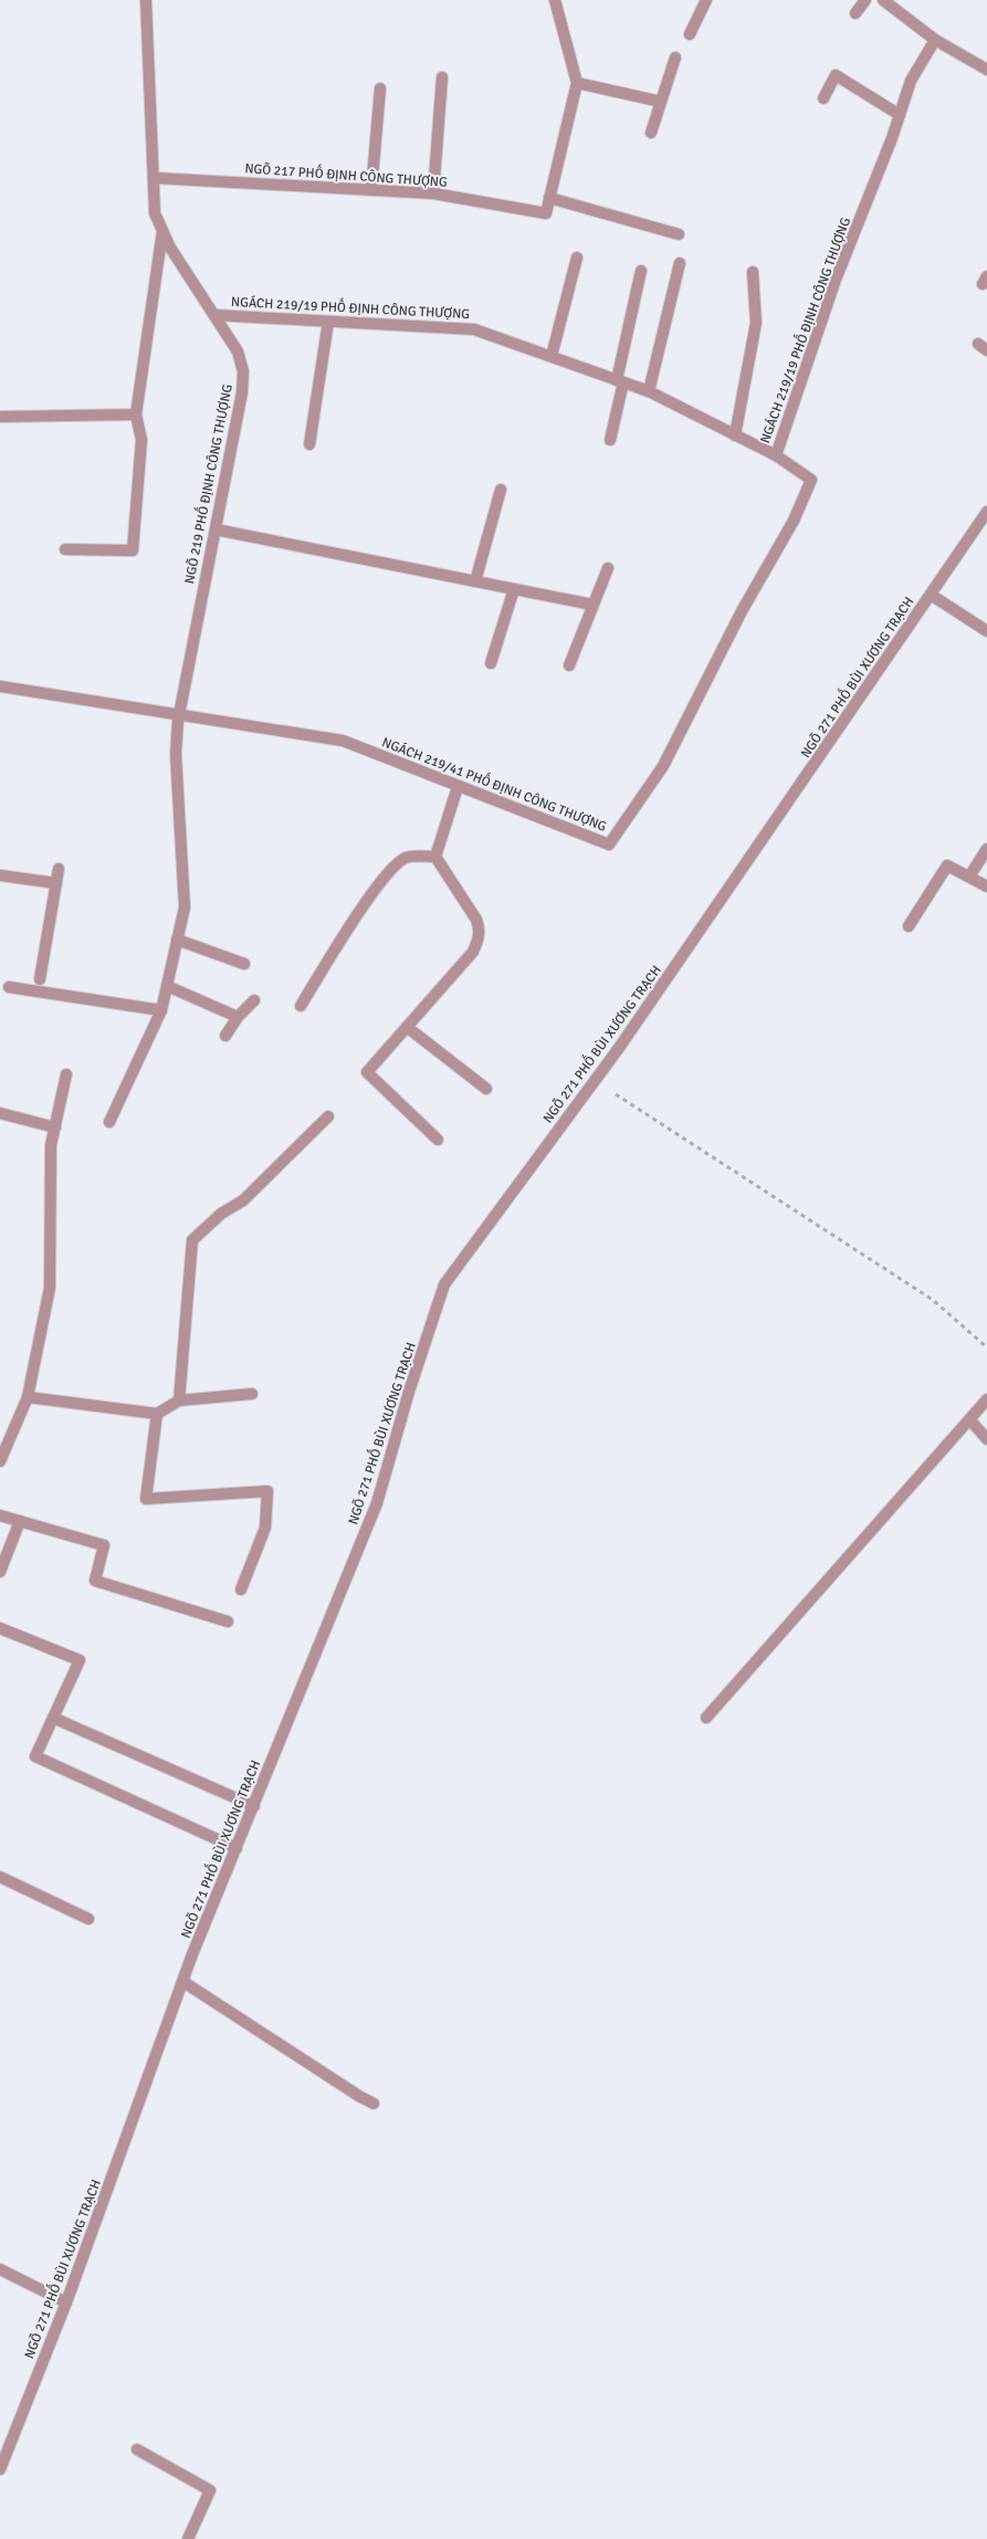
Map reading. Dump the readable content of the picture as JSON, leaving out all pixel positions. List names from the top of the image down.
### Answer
{
  "streets": {
    "lane": [
      "NGÕ 217 PHỐ ĐỊNH CÔNG THƯỢNG",
      "NGÁCH 219/19 PHỐ ĐỊNH CÔNG THƯỢNG",
      "NGÕ 219 PHỐ ĐỊNH CÔNG THƯỢNG",
      "NGÕ 271 PHỐ BÙI XƯƠNG TRẠCH",
      "NGÁCH 219/41 PHỐ ĐỊNH CÔNG THƯỢNG"
    ]
  },
  "crossings": [
    ["NGÕ 217 PHỐ ĐỊNH CÔNG THƯỢNG", "NGÕ 219 PHỐ ĐỊNH CÔNG THƯỢNG"],
    ["NGÁCH 219/19 PHỐ ĐỊNH CÔNG THƯỢNG", "NGÕ 219 PHỐ ĐỊNH CÔNG THƯỢNG"],
    ["NGÁCH 219/19 PHỐ ĐỊNH CÔNG THƯỢNG", "NGÁCH 219/41 PHỐ ĐỊNH CÔNG THƯỢNG"],
    ["NGÕ 219 PHỐ ĐỊNH CÔNG THƯỢNG", "NGÁCH 219/41 PHỐ ĐỊNH CÔNG THƯỢNG"]
  ]
}
